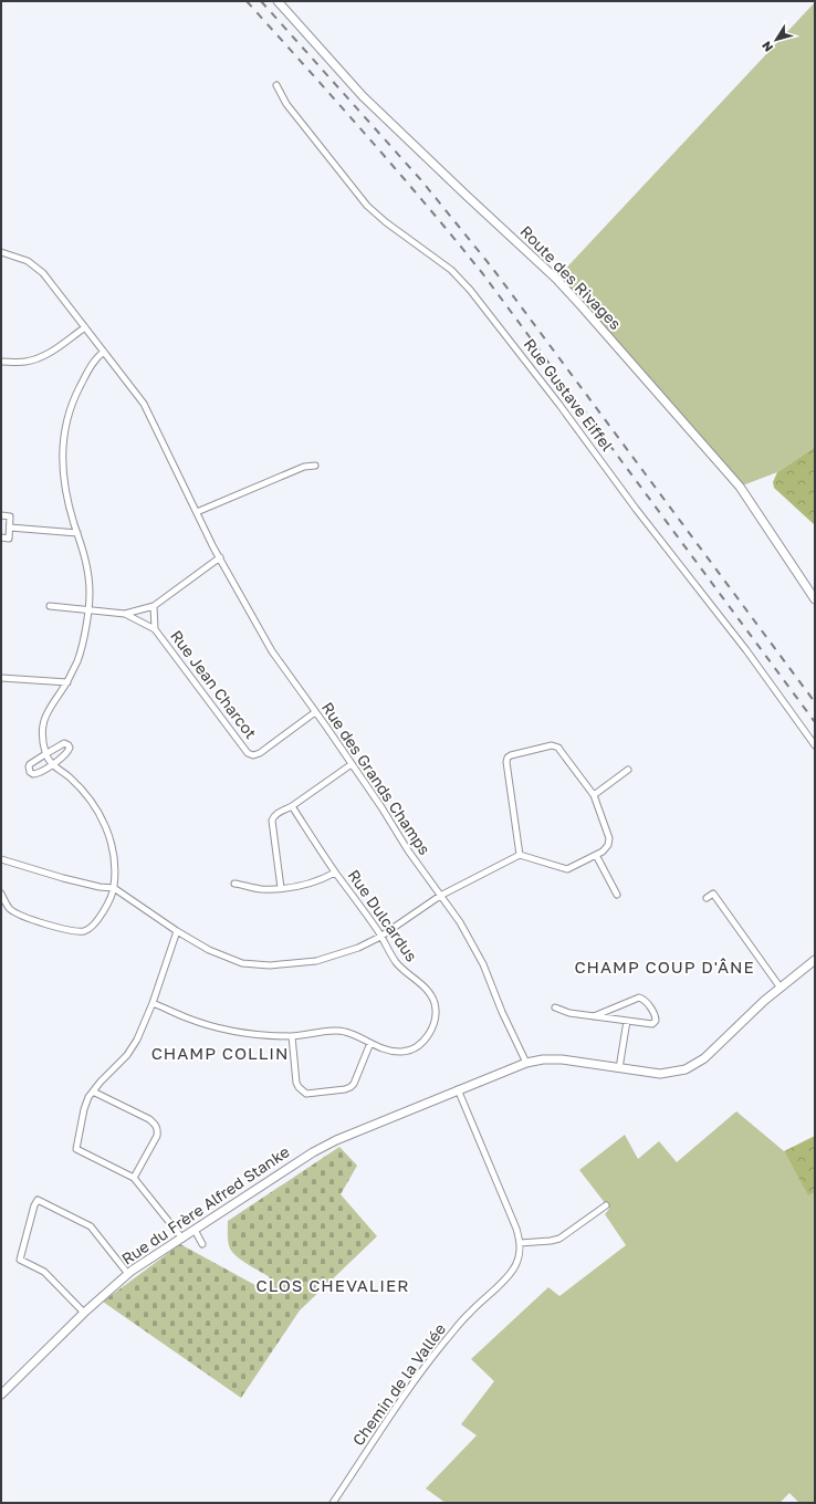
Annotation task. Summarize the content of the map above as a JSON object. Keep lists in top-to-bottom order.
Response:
{
  "streets": {
    "street": [
      "Route des Rivages",
      "Rue Gustave Eiffel",
      "Rue Jean Charcot",
      "Rue des Grands Champs",
      "Rue Dulcardus",
      "Rue du Frère Alfred Stanke",
      "Chemin de la Vallée"
    ]
  },
  "crossings": [
    ["Rue Jean Charcot", "Rue des Grands Champs"],
    ["Rue des Grands Champs", "Rue du Frère Alfred Stanke"],
    ["Rue du Frère Alfred Stanke", "Chemin de la Vallée"]
  ],
  "districts": ["CHAMP COUP D'ÂNE", "CHAMP COLLIN", "CLOS CHEVALIER"],
  "north": "bottom left"
}
